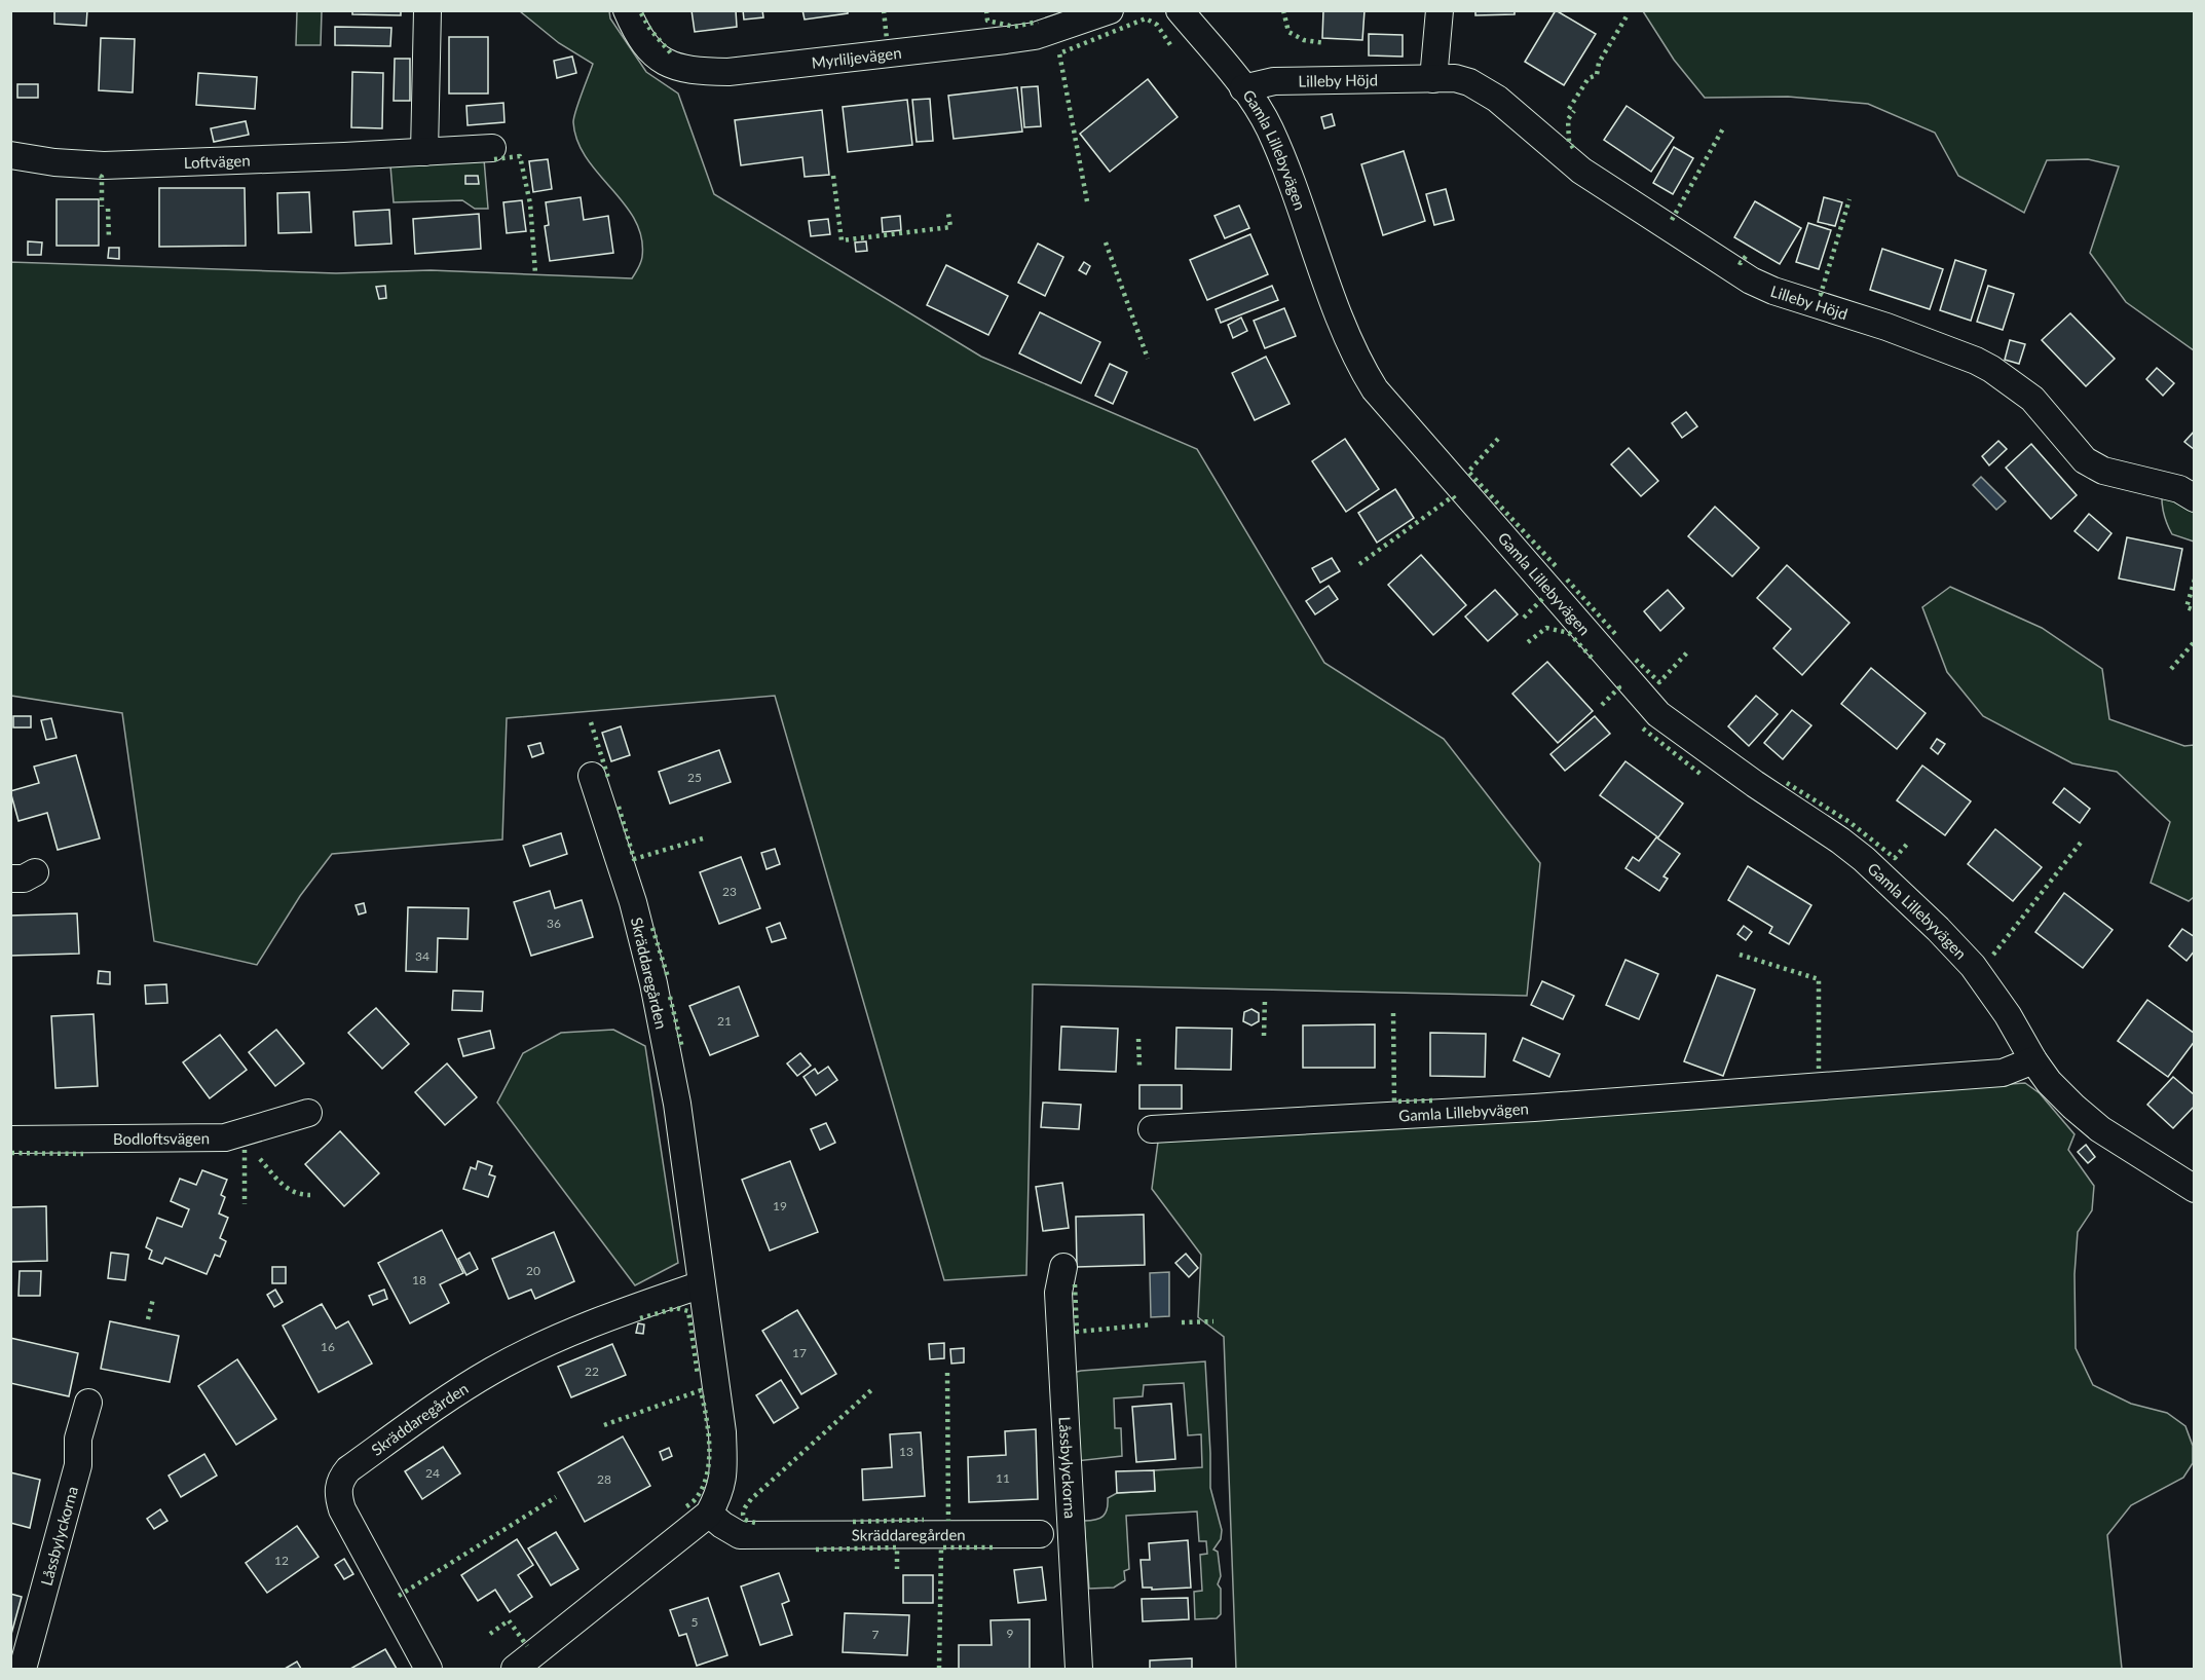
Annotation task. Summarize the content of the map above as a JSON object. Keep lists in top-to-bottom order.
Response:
{
  "streets": {
    "street": [
      "Myrliljevägen",
      "Lilleby Höjd",
      "Gamla Lillebyvägen",
      "Loftvägen",
      "Skräddaregården",
      "Bodloftsvägen",
      "Låssbylyckorna"
    ]
  },
  "crossings": [
    ["Lilleby Höjd", "Gamla Lillebyvägen"]
  ],
  "house_numbers": [
    "25",
    "23",
    "36",
    "34",
    "21",
    "19",
    "20",
    "18",
    "16",
    "17",
    "22",
    "13",
    "24",
    "11",
    "28",
    "12",
    "5",
    "9",
    "7"
  ]
}
